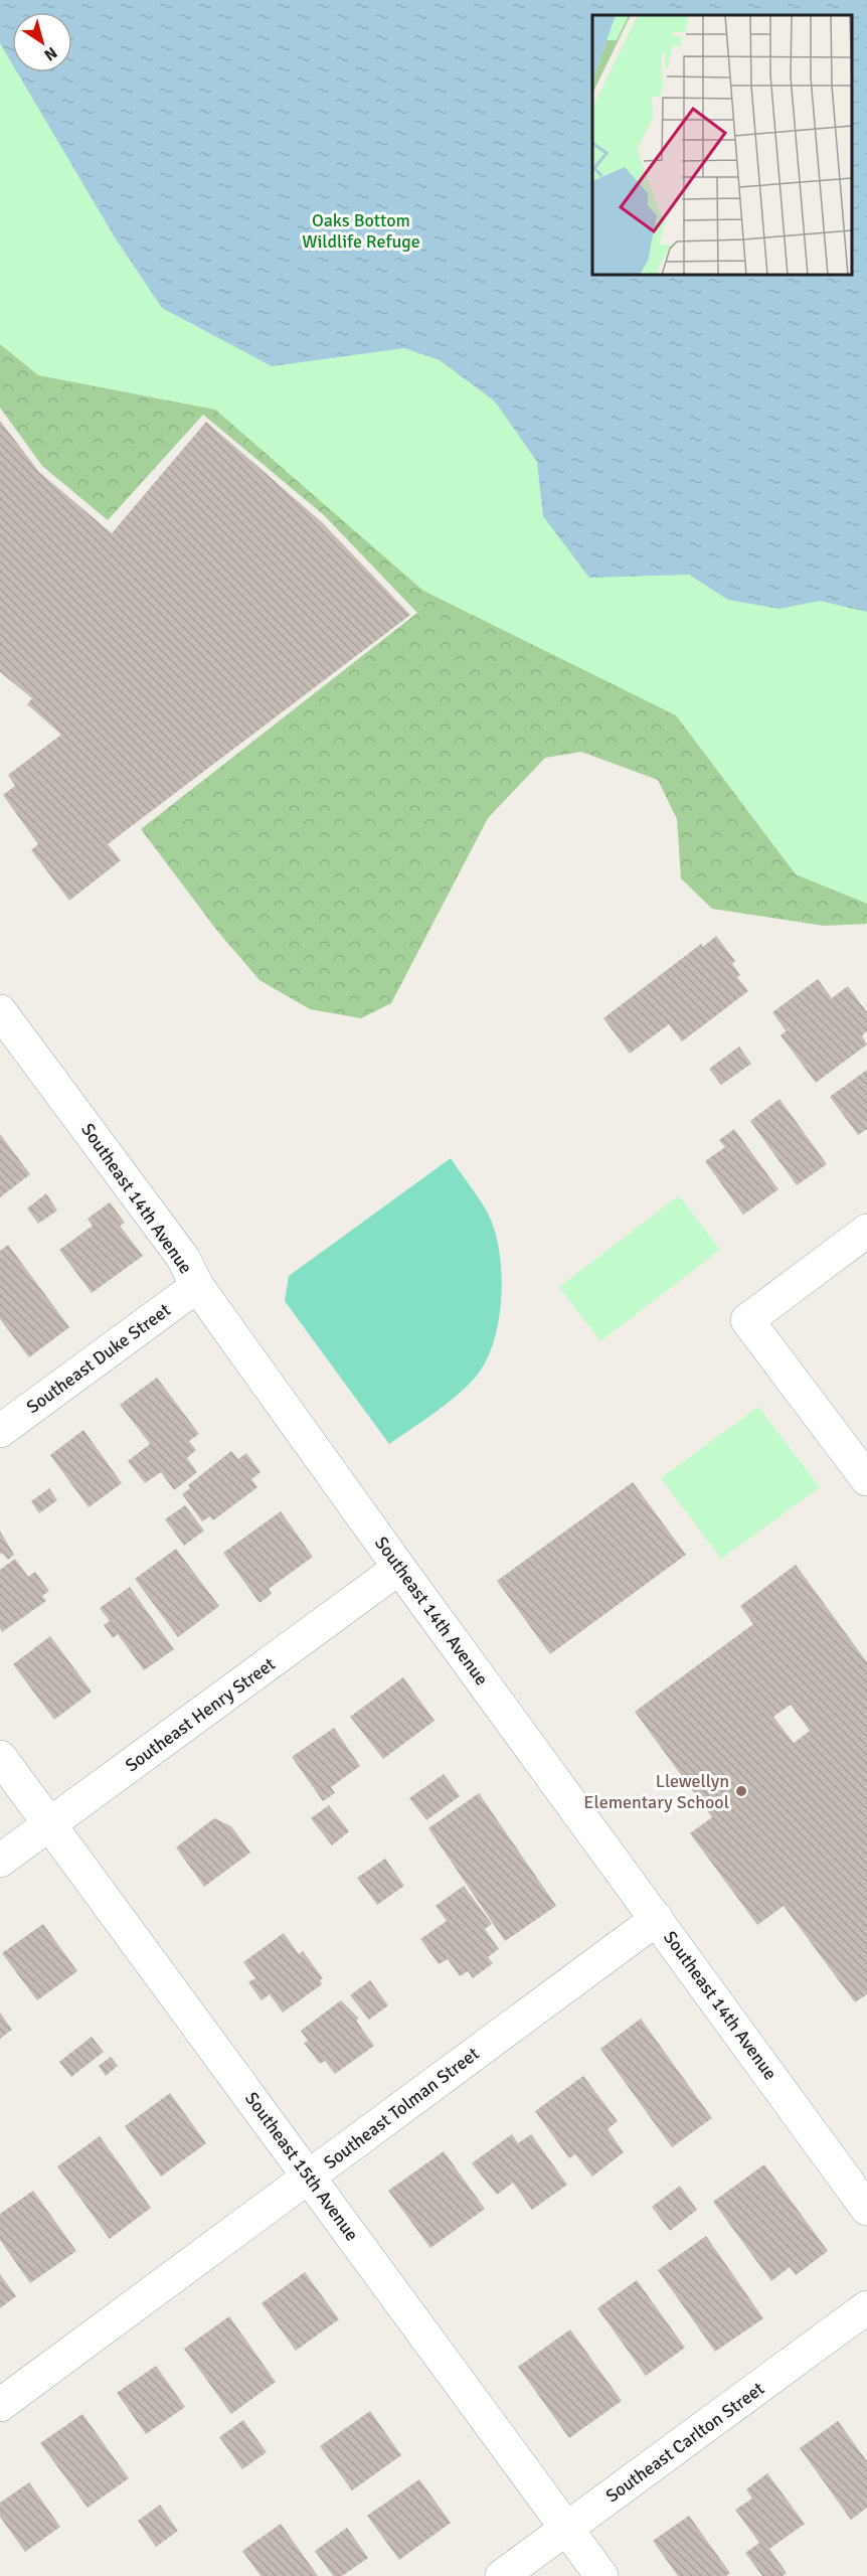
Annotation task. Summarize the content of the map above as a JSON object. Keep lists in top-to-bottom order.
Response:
{
  "streets": {
    "street": [
      "Southeast 14th Avenue",
      "Southeast Duke Street",
      "Southeast Henry Street",
      "Southeast Tolman Street",
      "Southeast 15th Avenue",
      "Southeast Carlton Street"
    ]
  },
  "crossings": [
    ["Southeast 14th Avenue", "Southeast Duke Street"],
    ["Southeast 14th Avenue", "Southeast Henry Street"],
    ["Southeast 14th Avenue", "Southeast Tolman Street"],
    ["Southeast Henry Street", "Southeast 15th Avenue"],
    ["Southeast Tolman Street", "Southeast 15th Avenue"],
    ["Southeast 15th Avenue", "Southeast Carlton Street"]
  ],
  "parks": ["Oaks Bottom Wildlife Refuge"],
  "places": ["Llewellyn Elementary School"],
  "north": "bottom right"
}
